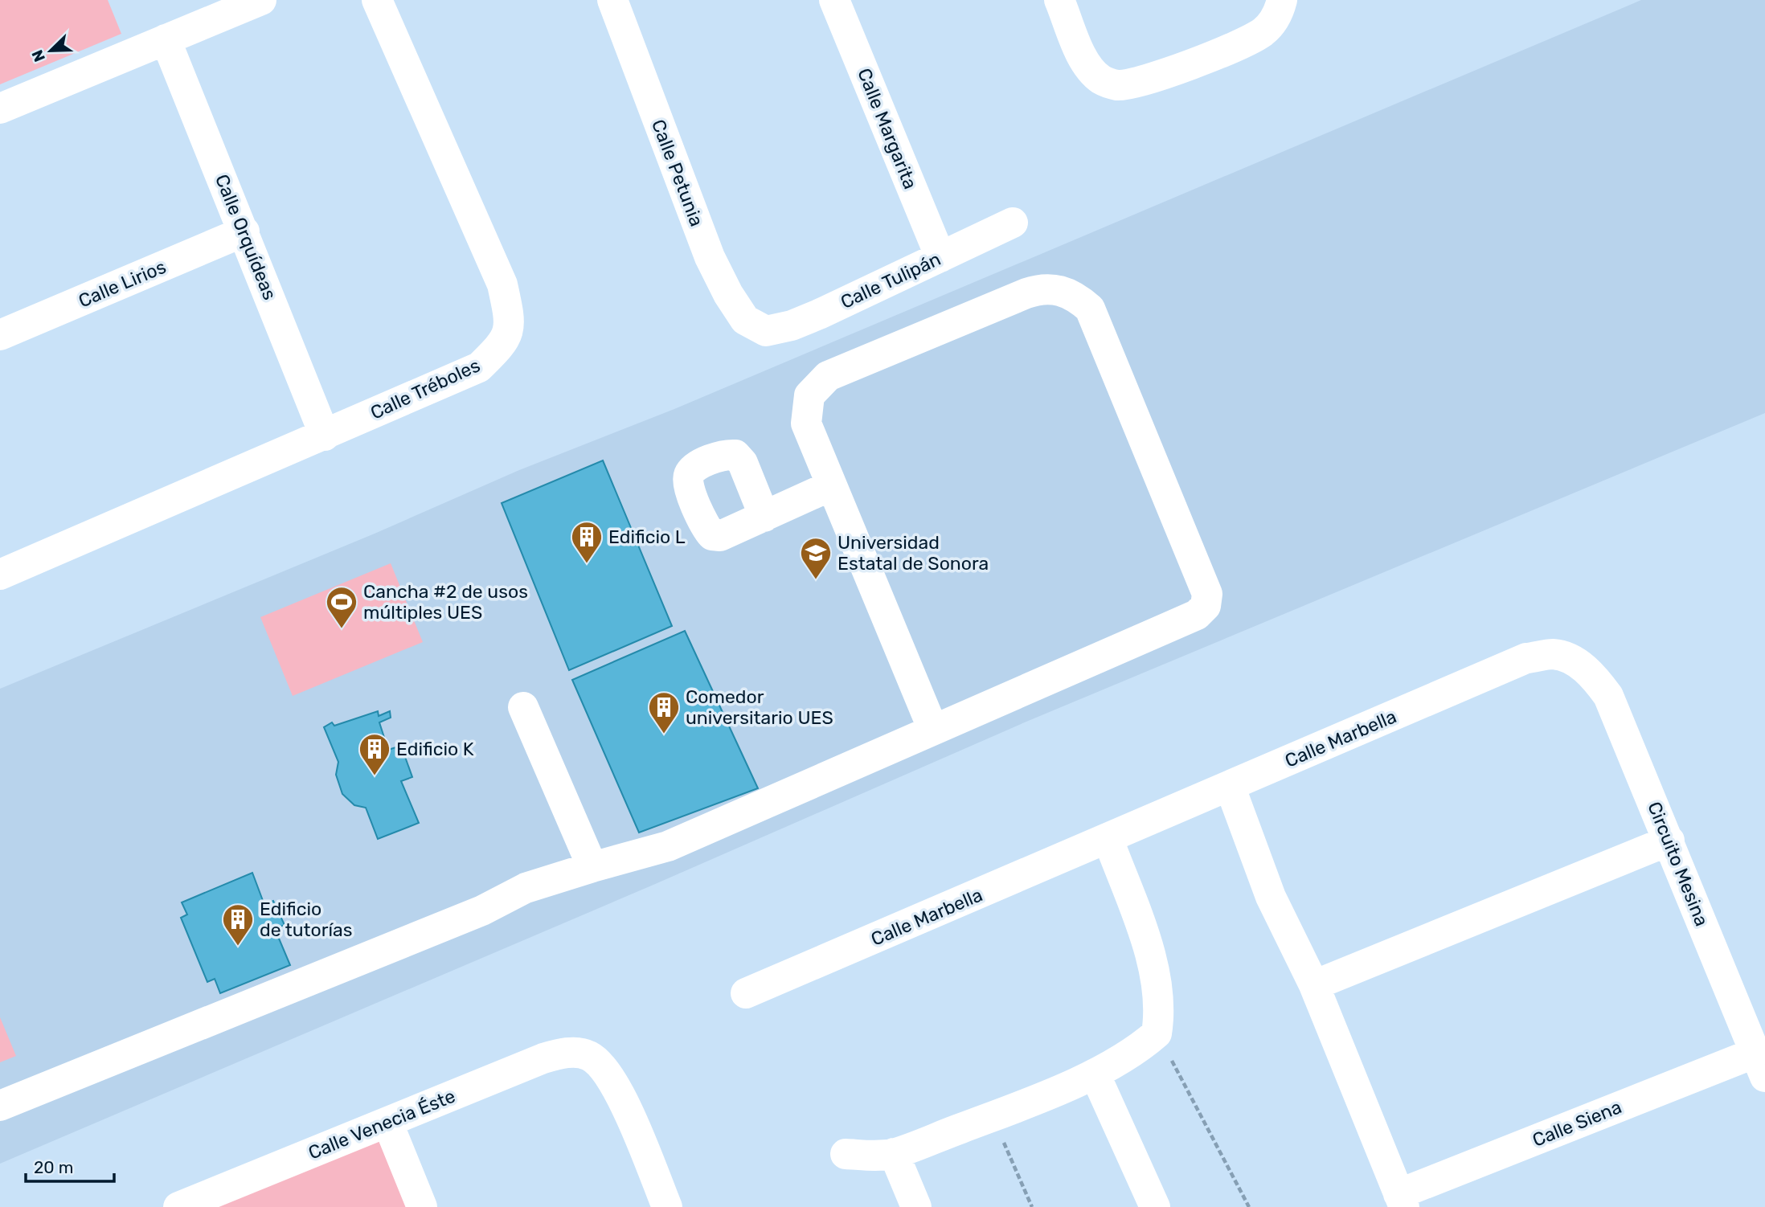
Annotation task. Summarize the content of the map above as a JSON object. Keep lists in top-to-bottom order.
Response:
{
  "streets": {
    "street": [
      "Calle Margarita",
      "Calle Petunia",
      "Calle Orquídeas",
      "Calle Tulipán",
      "Calle Lirios",
      "Calle Tréboles",
      "Calle Marbella",
      "Circuito Mesina",
      "Calle Siena",
      "Calle Venecia Éste"
    ]
  },
  "crossings": [
    ["Calle Margarita", "Calle Tulipán"],
    ["Calle Petunia", "Calle Tulipán"],
    ["Calle Orquídeas", "Calle Lirios"],
    ["Calle Orquídeas", "Calle Tréboles"],
    ["Calle Marbella", "Circuito Mesina"],
    ["Circuito Mesina", "Calle Siena"]
  ],
  "places": {
    "building": [
      "Edificio L",
      "Comedor universitario UES",
      "Edificio K",
      "Edificio de tutorías"
    ],
    "school or university": ["Universidad Estatal de Sonora"],
    "sports": ["Cancha #2 de usos múltiples UES"]
  },
  "scale_bar": "20 m",
  "north": "bottom left"
}
